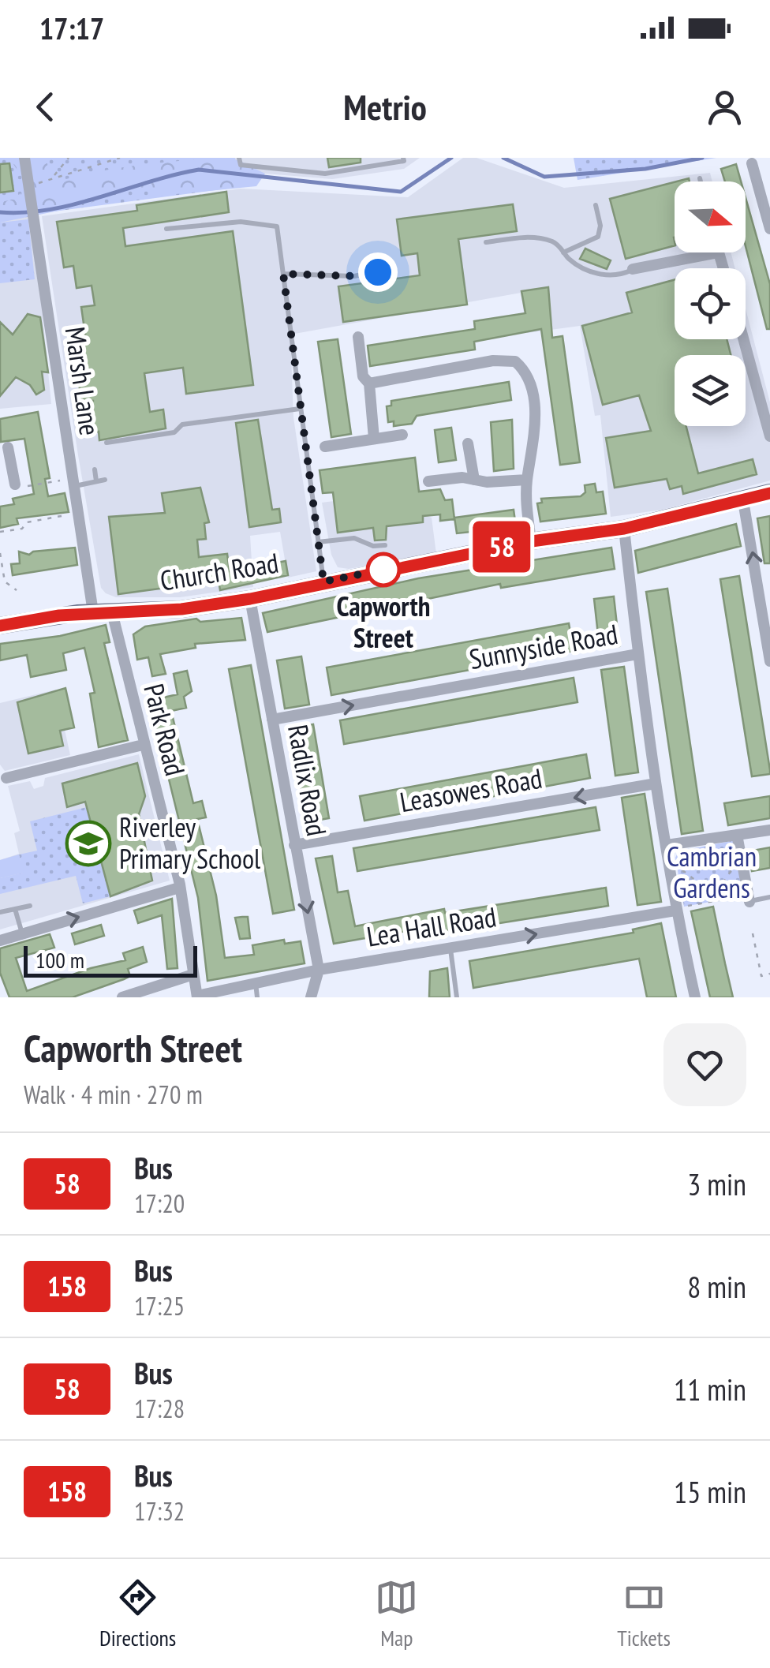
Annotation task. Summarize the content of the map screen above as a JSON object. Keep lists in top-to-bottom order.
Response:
{
  "streets": {
    "main road": ["Church Road"],
    "street": [
      "Marsh Lane",
      "Sunnyside Road",
      "Park Road",
      "Radlix Road",
      "Leasowes Road",
      "Lea Hall Road"
    ]
  },
  "crossings": [
    ["Marsh Lane", "Church Road"],
    ["Marsh Lane", "Park Road"],
    ["Church Road", "Park Road"],
    ["Church Road", "Radlix Road"],
    ["Sunnyside Road", "Radlix Road"],
    ["Park Road", "Lea Hall Road"],
    ["Radlix Road", "Leasowes Road"],
    ["Radlix Road", "Lea Hall Road"]
  ],
  "one_way": ["Sunnyside Road", "Leasowes Road", "Lea Hall Road"],
  "parks": ["Cambrian Gardens"],
  "places": {
    "other": ["Capworth Street"],
    "school or university": ["Riverley Primary School"]
  },
  "lines": ["bus line 58"],
  "scale_bar": "100 m",
  "north": "right",
  "page": {
    "status": "17:17",
    "header": "Metrio",
    "on_map": "58",
    "scale": "100 m",
    "heading": ["Capworth Street", "Walk · 4 min · 270 m"],
    "list": [
      {
        "mark": "58",
        "name": "Bus",
        "note": "17:20",
        "value": "3 min"
      },
      {
        "mark": "158",
        "name": "Bus",
        "note": "17:25",
        "value": "8 min"
      },
      {
        "mark": "58",
        "name": "Bus",
        "note": "17:28",
        "value": "11 min"
      },
      {
        "mark": "158",
        "name": "Bus",
        "note": "17:32",
        "value": "15 min"
      }
    ],
    "tabs": ["Directions", "Map", "Tickets"]
  }
}
